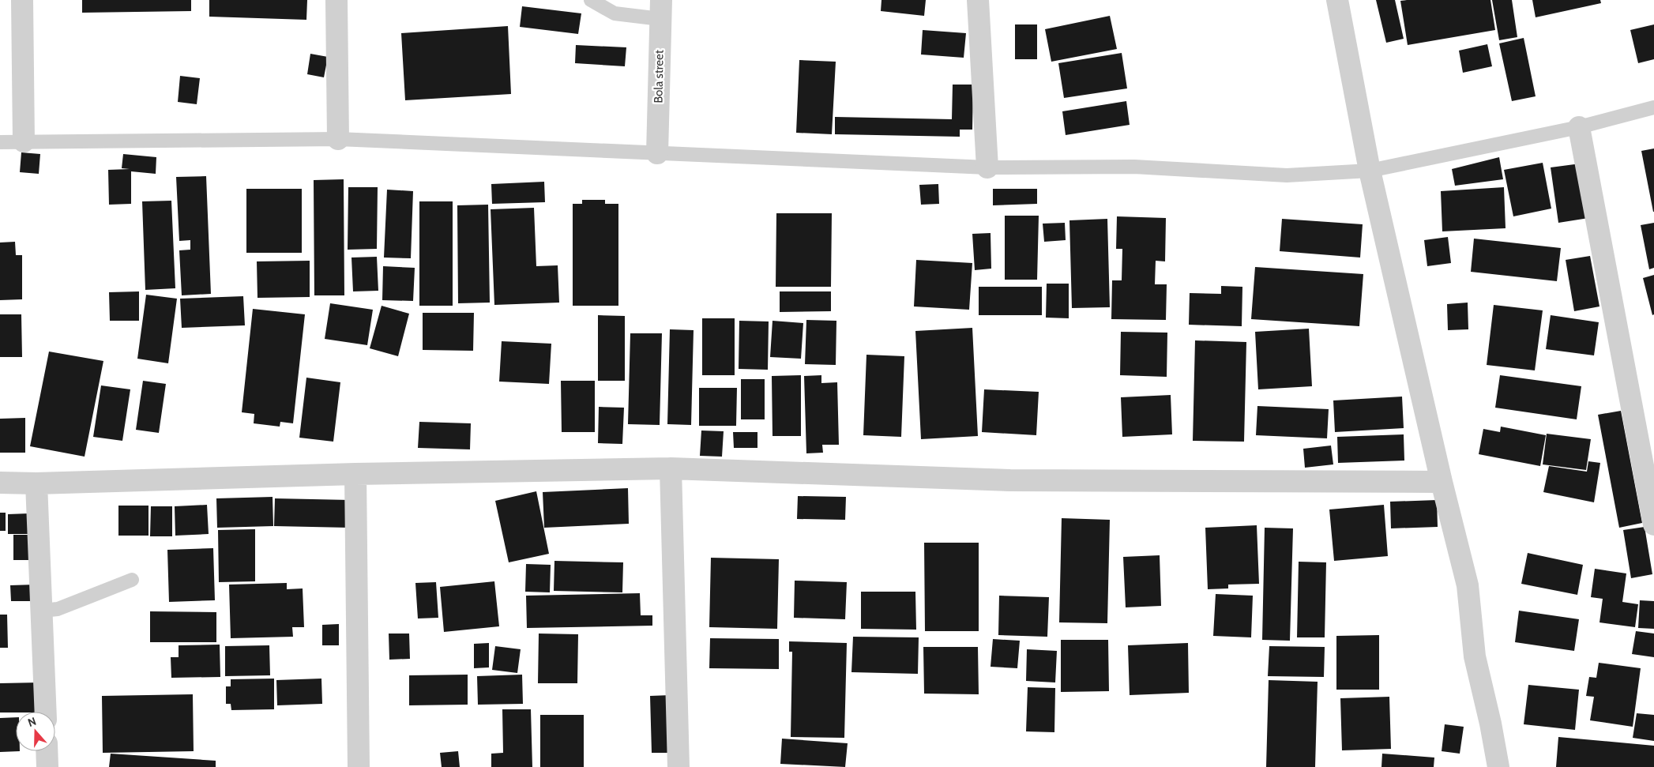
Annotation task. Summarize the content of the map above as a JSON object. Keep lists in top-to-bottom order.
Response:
{
  "streets": {
    "street": ["Bola street"]
  },
  "north": "top"
}
